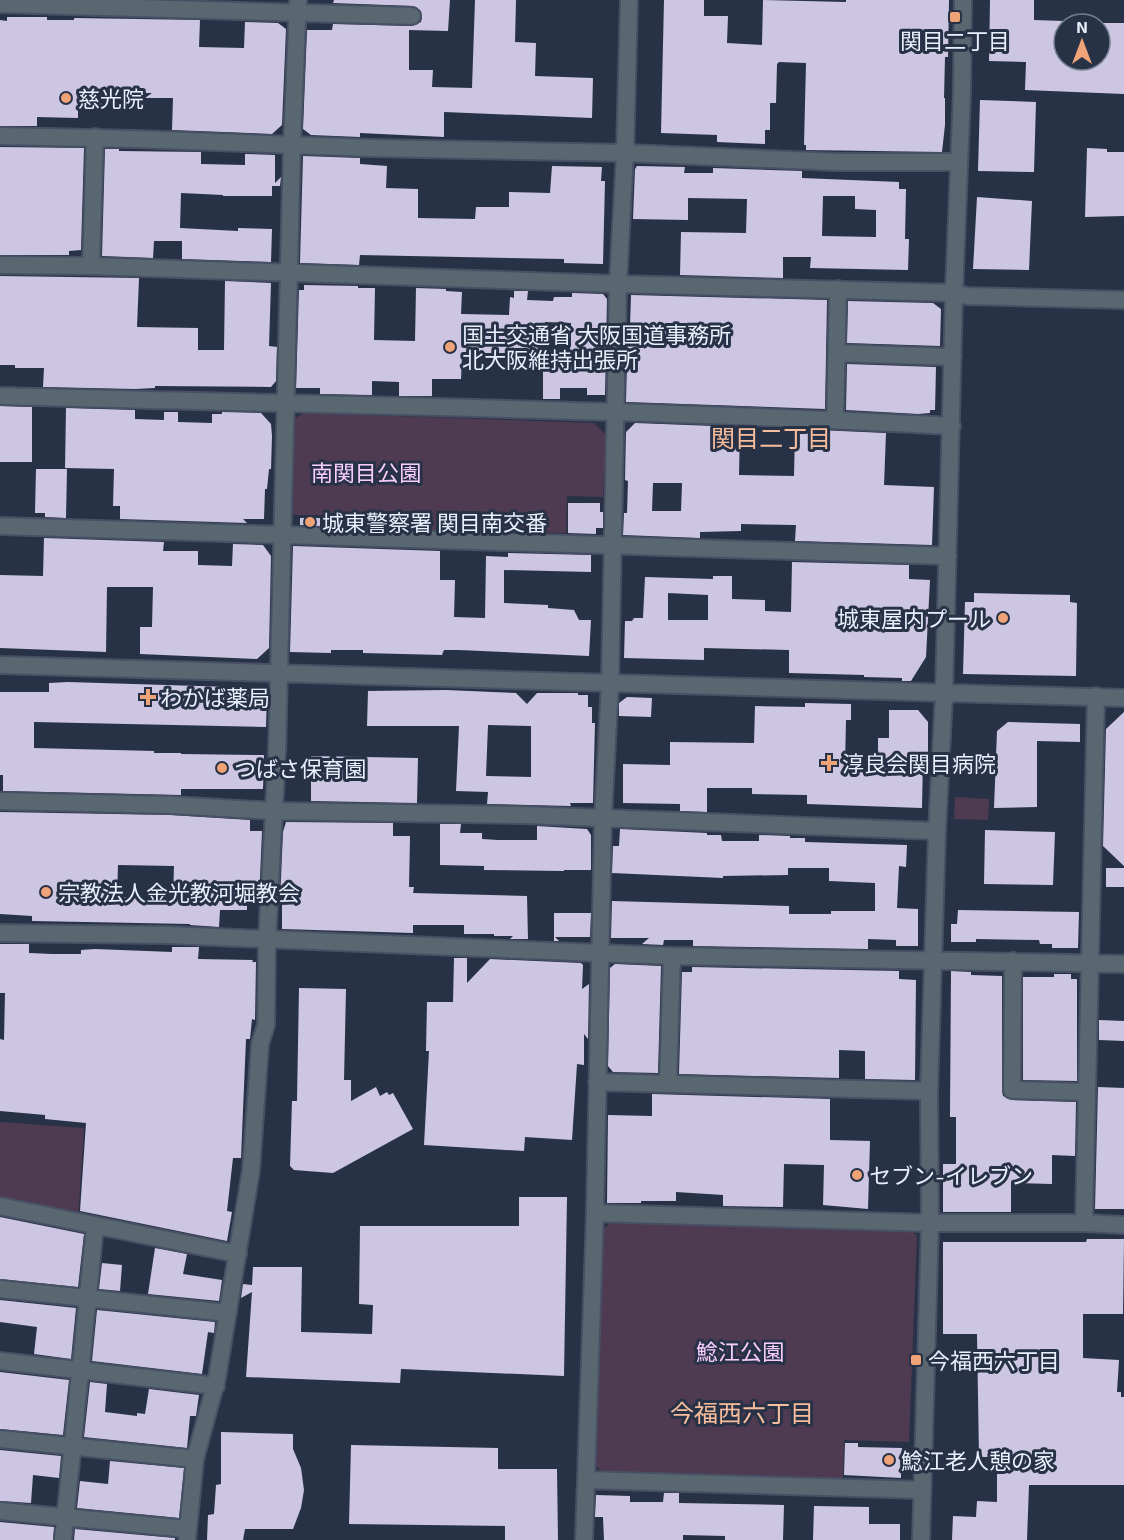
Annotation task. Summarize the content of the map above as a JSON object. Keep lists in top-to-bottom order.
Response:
{
  "districts": ["関目二丁目", "今福西六丁目"],
  "parks": ["南関目公園", "鯰江公園"],
  "places": {
    "transit": ["関目二丁目", "今福西六丁目"],
    "other": [
      "慈光院",
      "国土交通省 大阪国道事務所 北大阪維持出張所",
      "城東警察署 関目南交番",
      "城東屋内プール",
      "つばさ保育園",
      "宗教法人金光教河堀教会",
      "セブン-イレブン",
      "鯰江老人憩の家"
    ],
    "health": ["わかば薬局", "淳良会関目病院"]
  },
  "north": "top"
}
